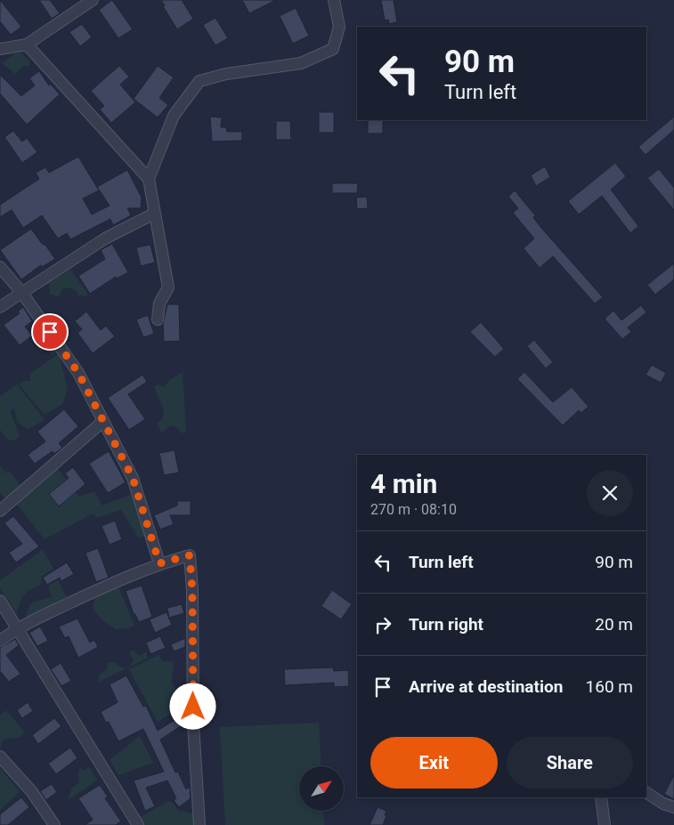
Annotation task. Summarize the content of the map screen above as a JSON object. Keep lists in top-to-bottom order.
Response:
{
  "north": "top right",
  "page": {
    "turn": ["90 m", "Turn left"],
    "heading": ["4 min", "270 m · 08:10"],
    "list": [
      {
        "name": "Turn left",
        "value": "90 m"
      },
      {
        "name": "Turn right",
        "value": "20 m"
      },
      {
        "name": "Arrive at destination",
        "value": "160 m"
      }
    ],
    "buttons": ["Exit", "Share"]
  }
}
